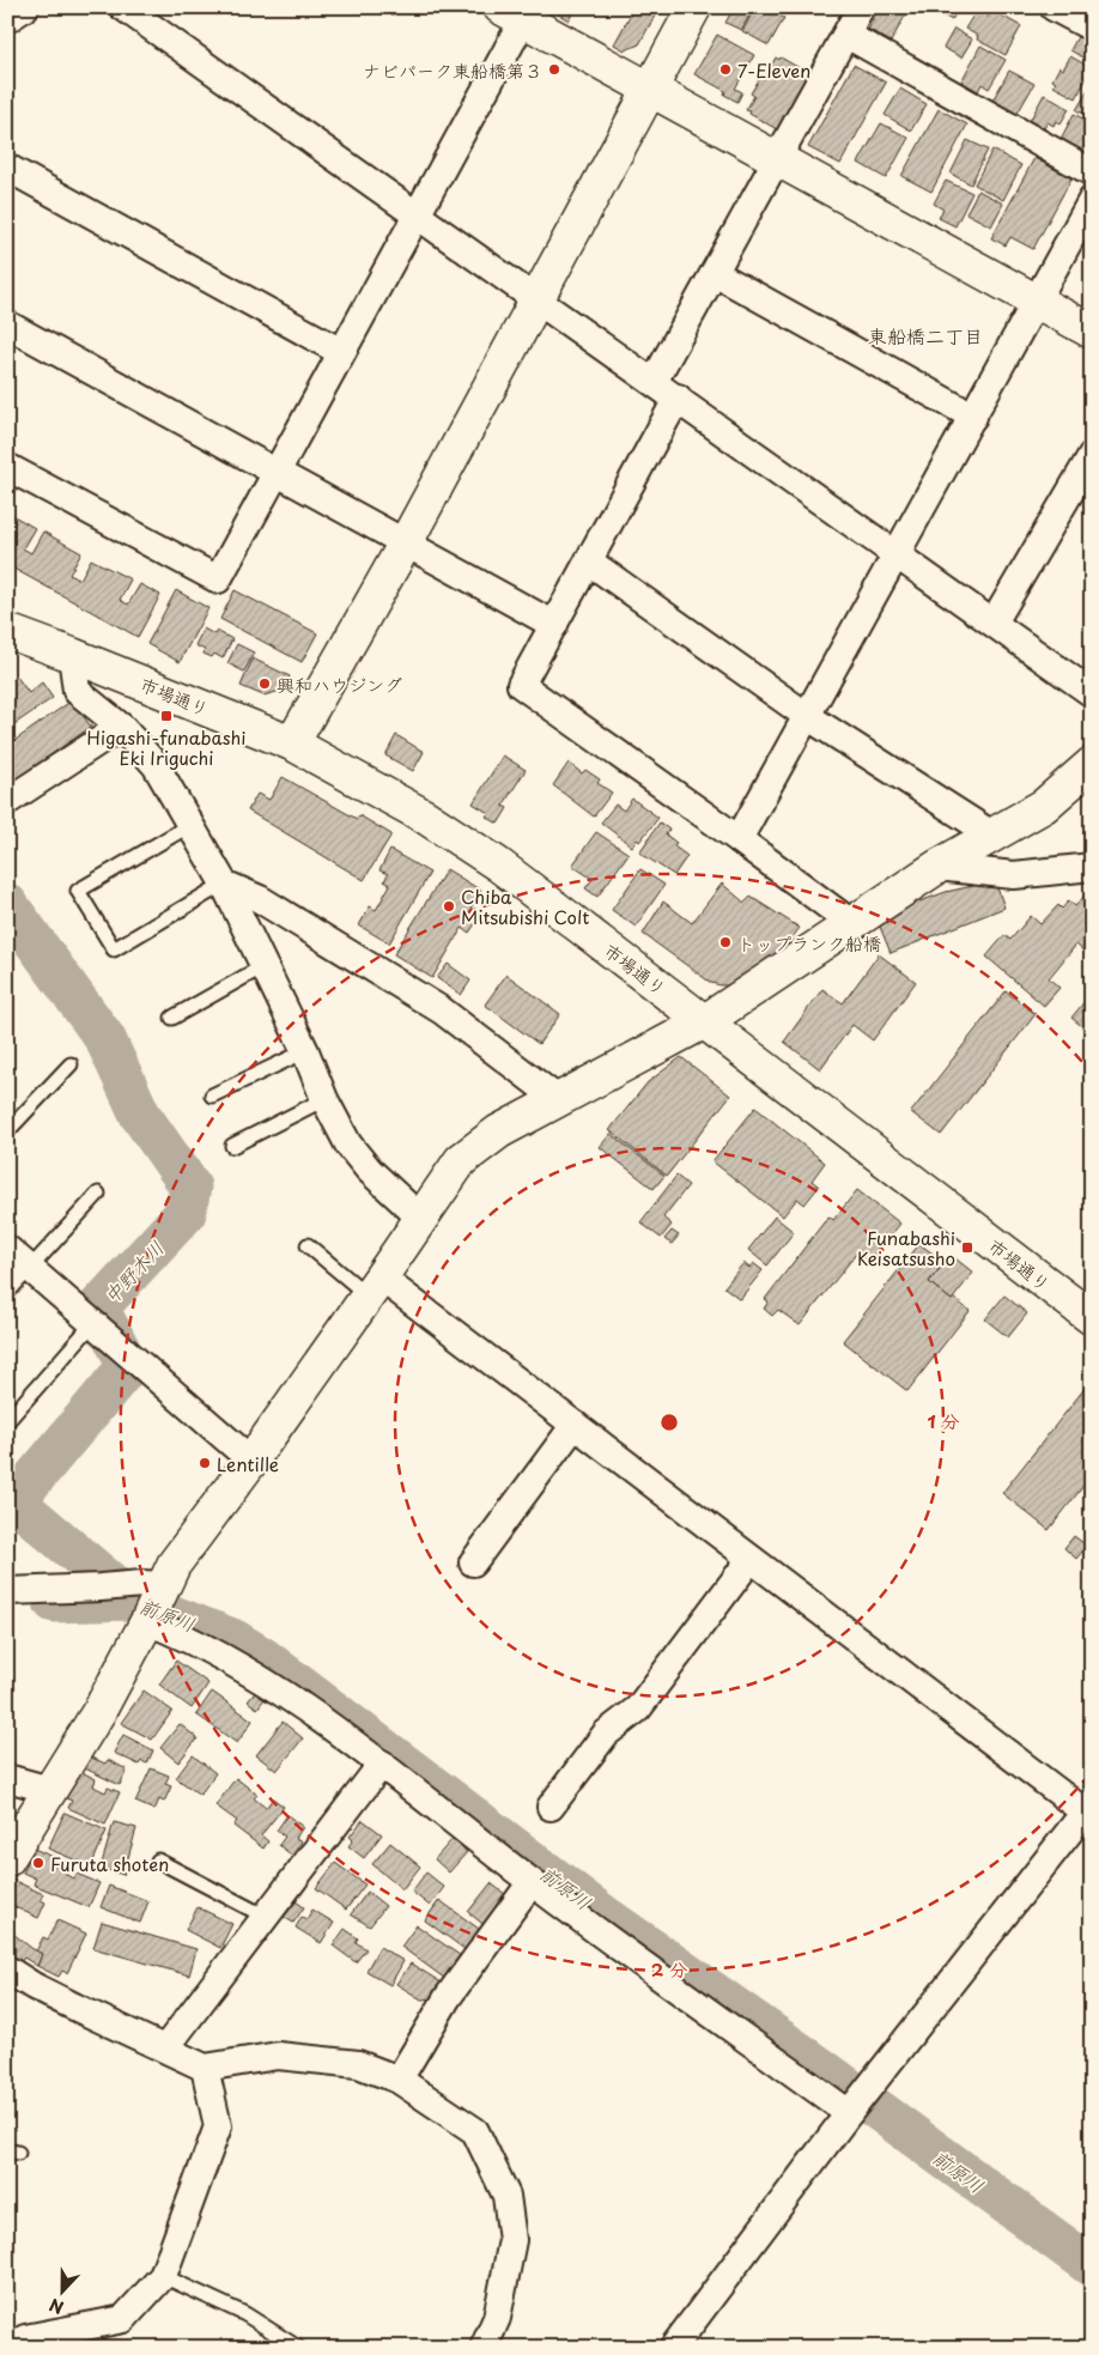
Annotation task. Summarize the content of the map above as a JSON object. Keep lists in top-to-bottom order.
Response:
{
  "streets": {
    "street": ["市場通り"]
  },
  "districts": ["東船橋二丁目"],
  "water": ["中野木川", "前原川"],
  "places": {
    "other": [
      "ナビパーク東船橋第３",
      "7-Eleven",
      "興和ハウジング",
      "Chiba Mitsubishi Colt",
      "トップランク船橋",
      "Lentille",
      "Furuta shoten"
    ],
    "transit": ["Higashi-funabashi Eki Iriguchi", "Funabashi Keisatsusho"]
  },
  "north": "bottom",
  "rings": ["1 分", "2 分"]
}
